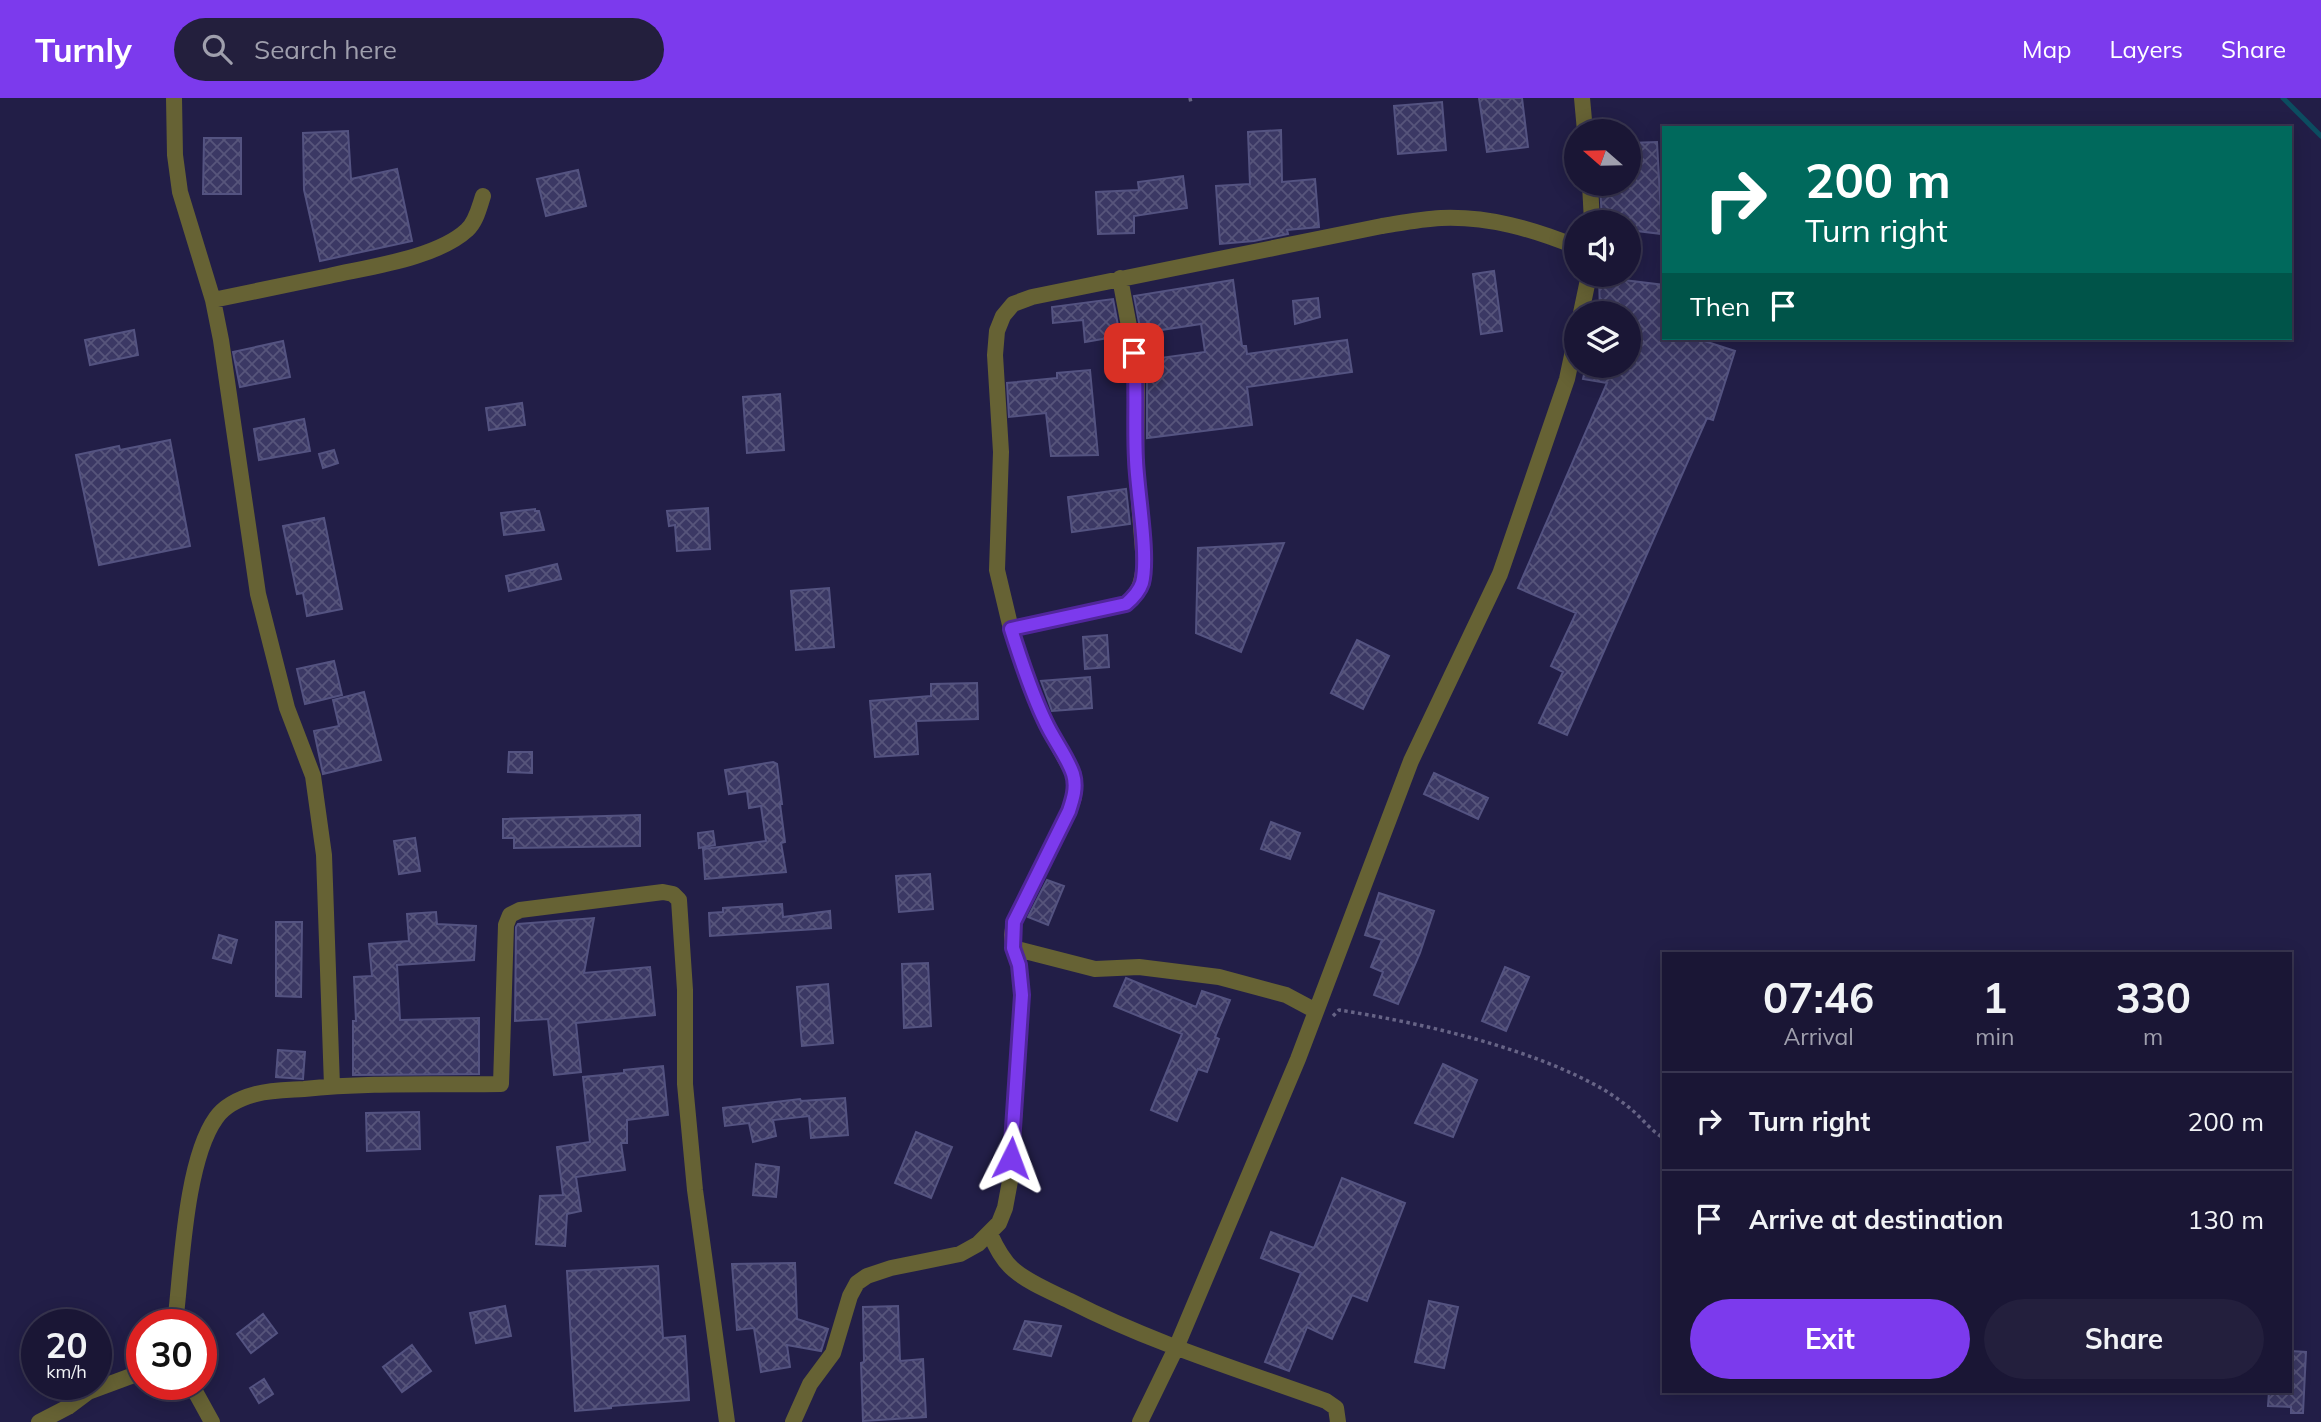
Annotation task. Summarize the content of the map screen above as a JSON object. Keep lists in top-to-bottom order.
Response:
{
  "north": "left",
  "page": {
    "header": "Turnly",
    "search": "Search here",
    "nav": ["Map", "Layers", "Share"],
    "turn": ["200 m", "Turn right"],
    "then": "Then",
    "eta": [
      "07:46",
      "Arrival",
      "1",
      "min",
      "330",
      "m"
    ],
    "list": [
      {
        "name": "Turn right",
        "value": "200 m"
      },
      {
        "name": "Arrive at destination",
        "value": "130 m"
      }
    ],
    "buttons": ["Exit", "Share"],
    "speed": "20 km/h",
    "limit": "30"
  }
}
